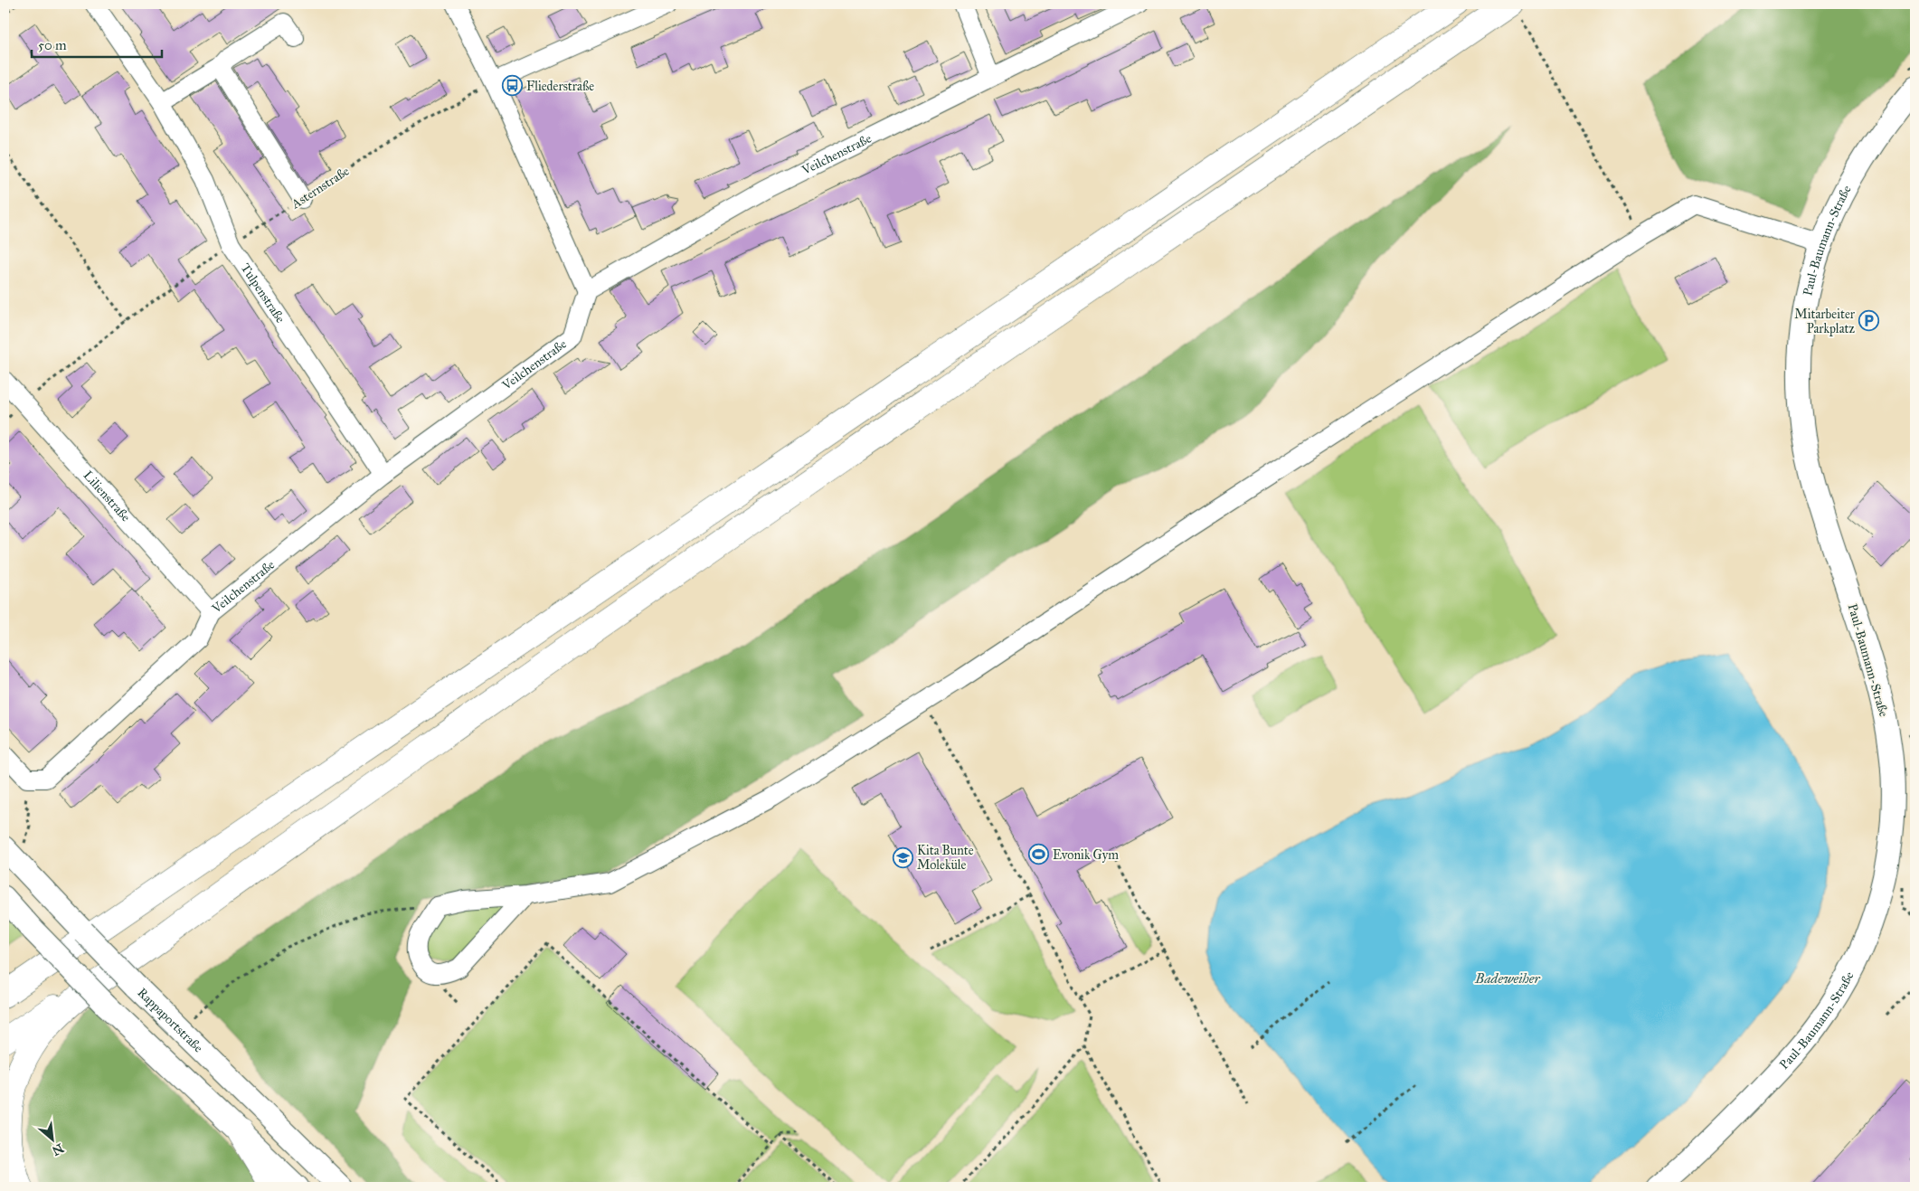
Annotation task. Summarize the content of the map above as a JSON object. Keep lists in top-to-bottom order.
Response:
{
  "streets": {
    "main road": ["Paul-Baumann-Straße", "Rappaportstraße"],
    "street": ["Veilchenstraße", "Tulpenstraße", "Lilienstraße"],
    "path": ["Asternstraße"]
  },
  "crossings": [
    ["Veilchenstraße", "Tulpenstraße"],
    ["Veilchenstraße", "Lilienstraße"],
    ["Asternstraße", "Tulpenstraße"],
    ["Asternstraße", "Lilienstraße"]
  ],
  "water": ["Badeweiher"],
  "places": {
    "bus stop": ["Fliederstraße"],
    "parking": ["Mitarbeiter Parkplatz"],
    "sports": ["Evonik Gym"],
    "school or university": ["Kita Bunte Moleküle"]
  },
  "scale_bar": "50 m",
  "north": "bottom right"
}
